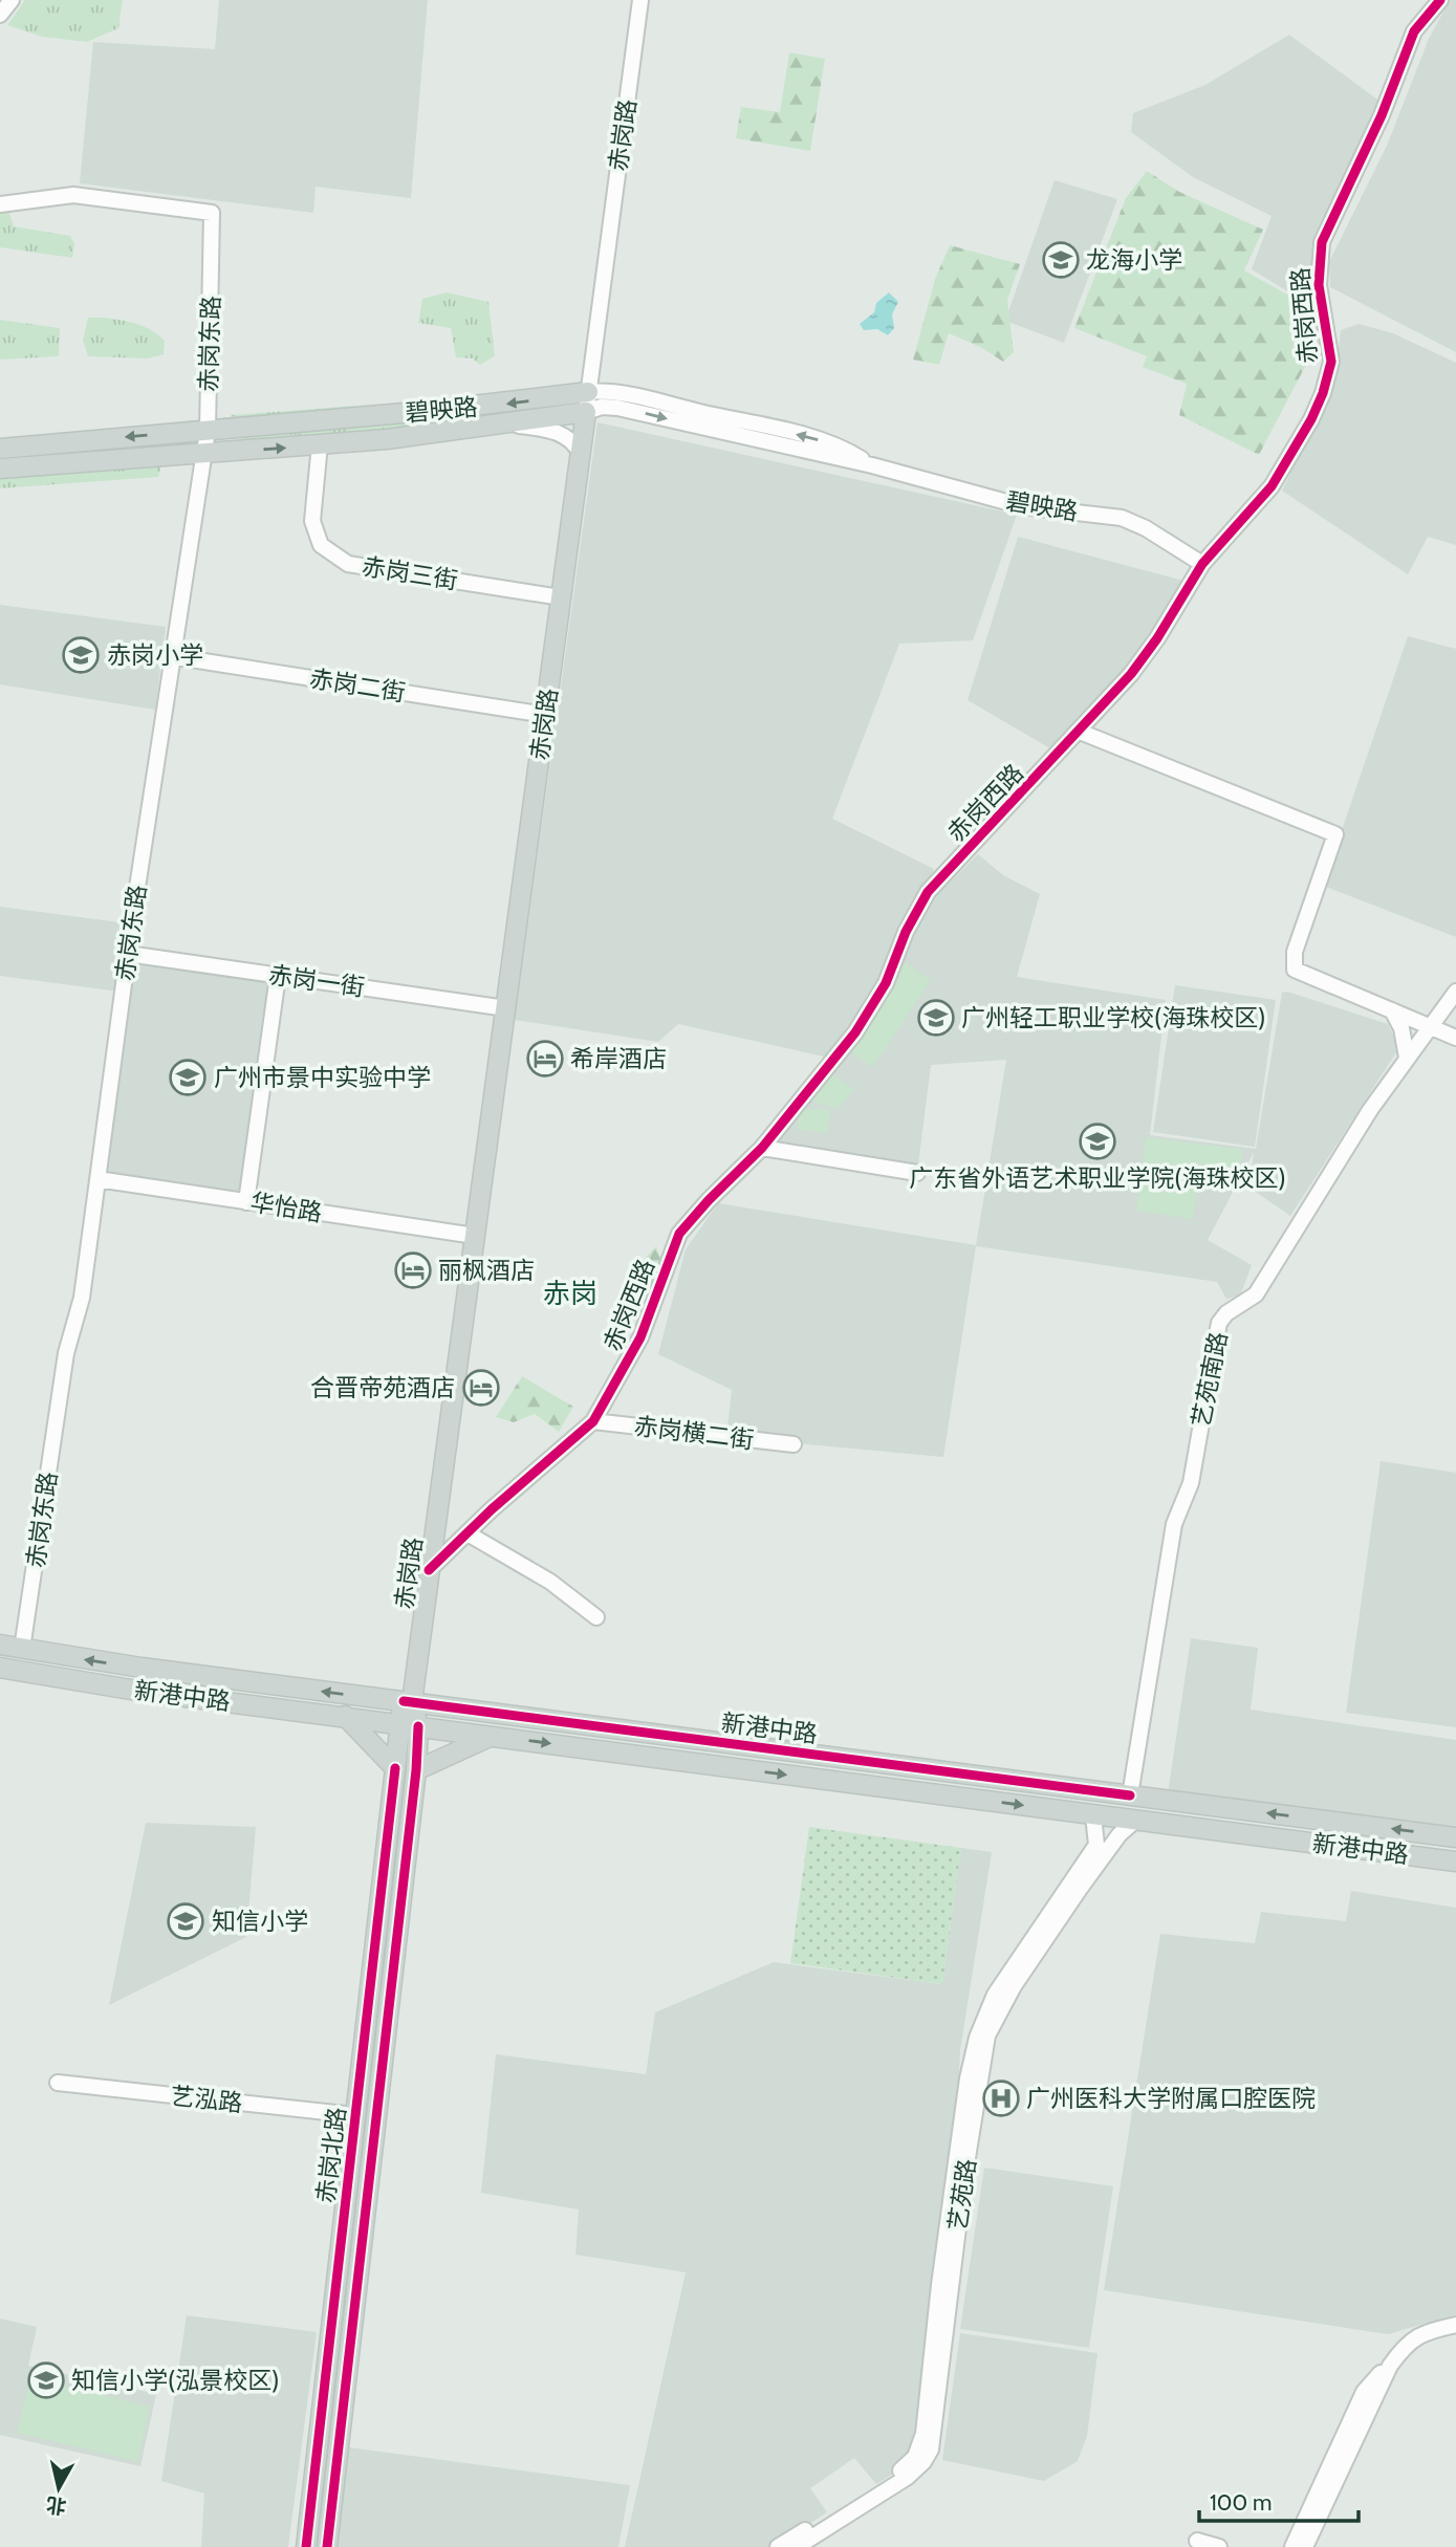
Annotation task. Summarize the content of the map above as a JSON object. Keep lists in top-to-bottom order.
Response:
{
  "streets": {
    "main road": [
      "赤岗路",
      "碧映路",
      "新港中路",
      "赤岗北路"
    ],
    "street": [
      "赤岗西路",
      "赤岗东路",
      "赤岗三街",
      "赤岗二街",
      "赤岗一街",
      "华怡路",
      "艺苑南路",
      "赤岗横二街",
      "艺泓路",
      "艺苑路"
    ]
  },
  "crossings": [
    ["赤岗路", "赤岗西路"],
    ["赤岗路", "碧映路"],
    ["赤岗路", "赤岗三街"],
    ["赤岗路", "赤岗二街"],
    ["赤岗路", "赤岗一街"],
    ["赤岗路", "华怡路"],
    ["赤岗路", "新港中路"],
    ["赤岗路", "赤岗北路"],
    ["赤岗西路", "碧映路"],
    ["赤岗西路", "赤岗横二街"],
    ["赤岗东路", "碧映路"],
    ["赤岗东路", "赤岗二街"],
    ["赤岗东路", "赤岗一街"],
    ["赤岗东路", "华怡路"],
    ["赤岗东路", "新港中路"],
    ["碧映路", "赤岗三街"],
    ["艺苑南路", "新港中路"],
    ["新港中路", "赤岗北路"],
    ["新港中路", "艺苑路"],
    ["艺泓路", "赤岗北路"]
  ],
  "districts": ["赤岗"],
  "places": {
    "school or university": [
      "龙海小学",
      "赤岗小学",
      "广州轻工职业学校(海珠校区)",
      "广州市景中实验中学",
      "广东省外语艺术职业学院(海珠校区)",
      "知信小学",
      "知信小学(泓景校区)"
    ],
    "hotel": ["希岸酒店", "丽枫酒店", "合晋帝苑酒店"],
    "hospital": ["广州医科大学附属口腔医院"]
  },
  "scale_bar": "100 m",
  "north": "bottom"
}
